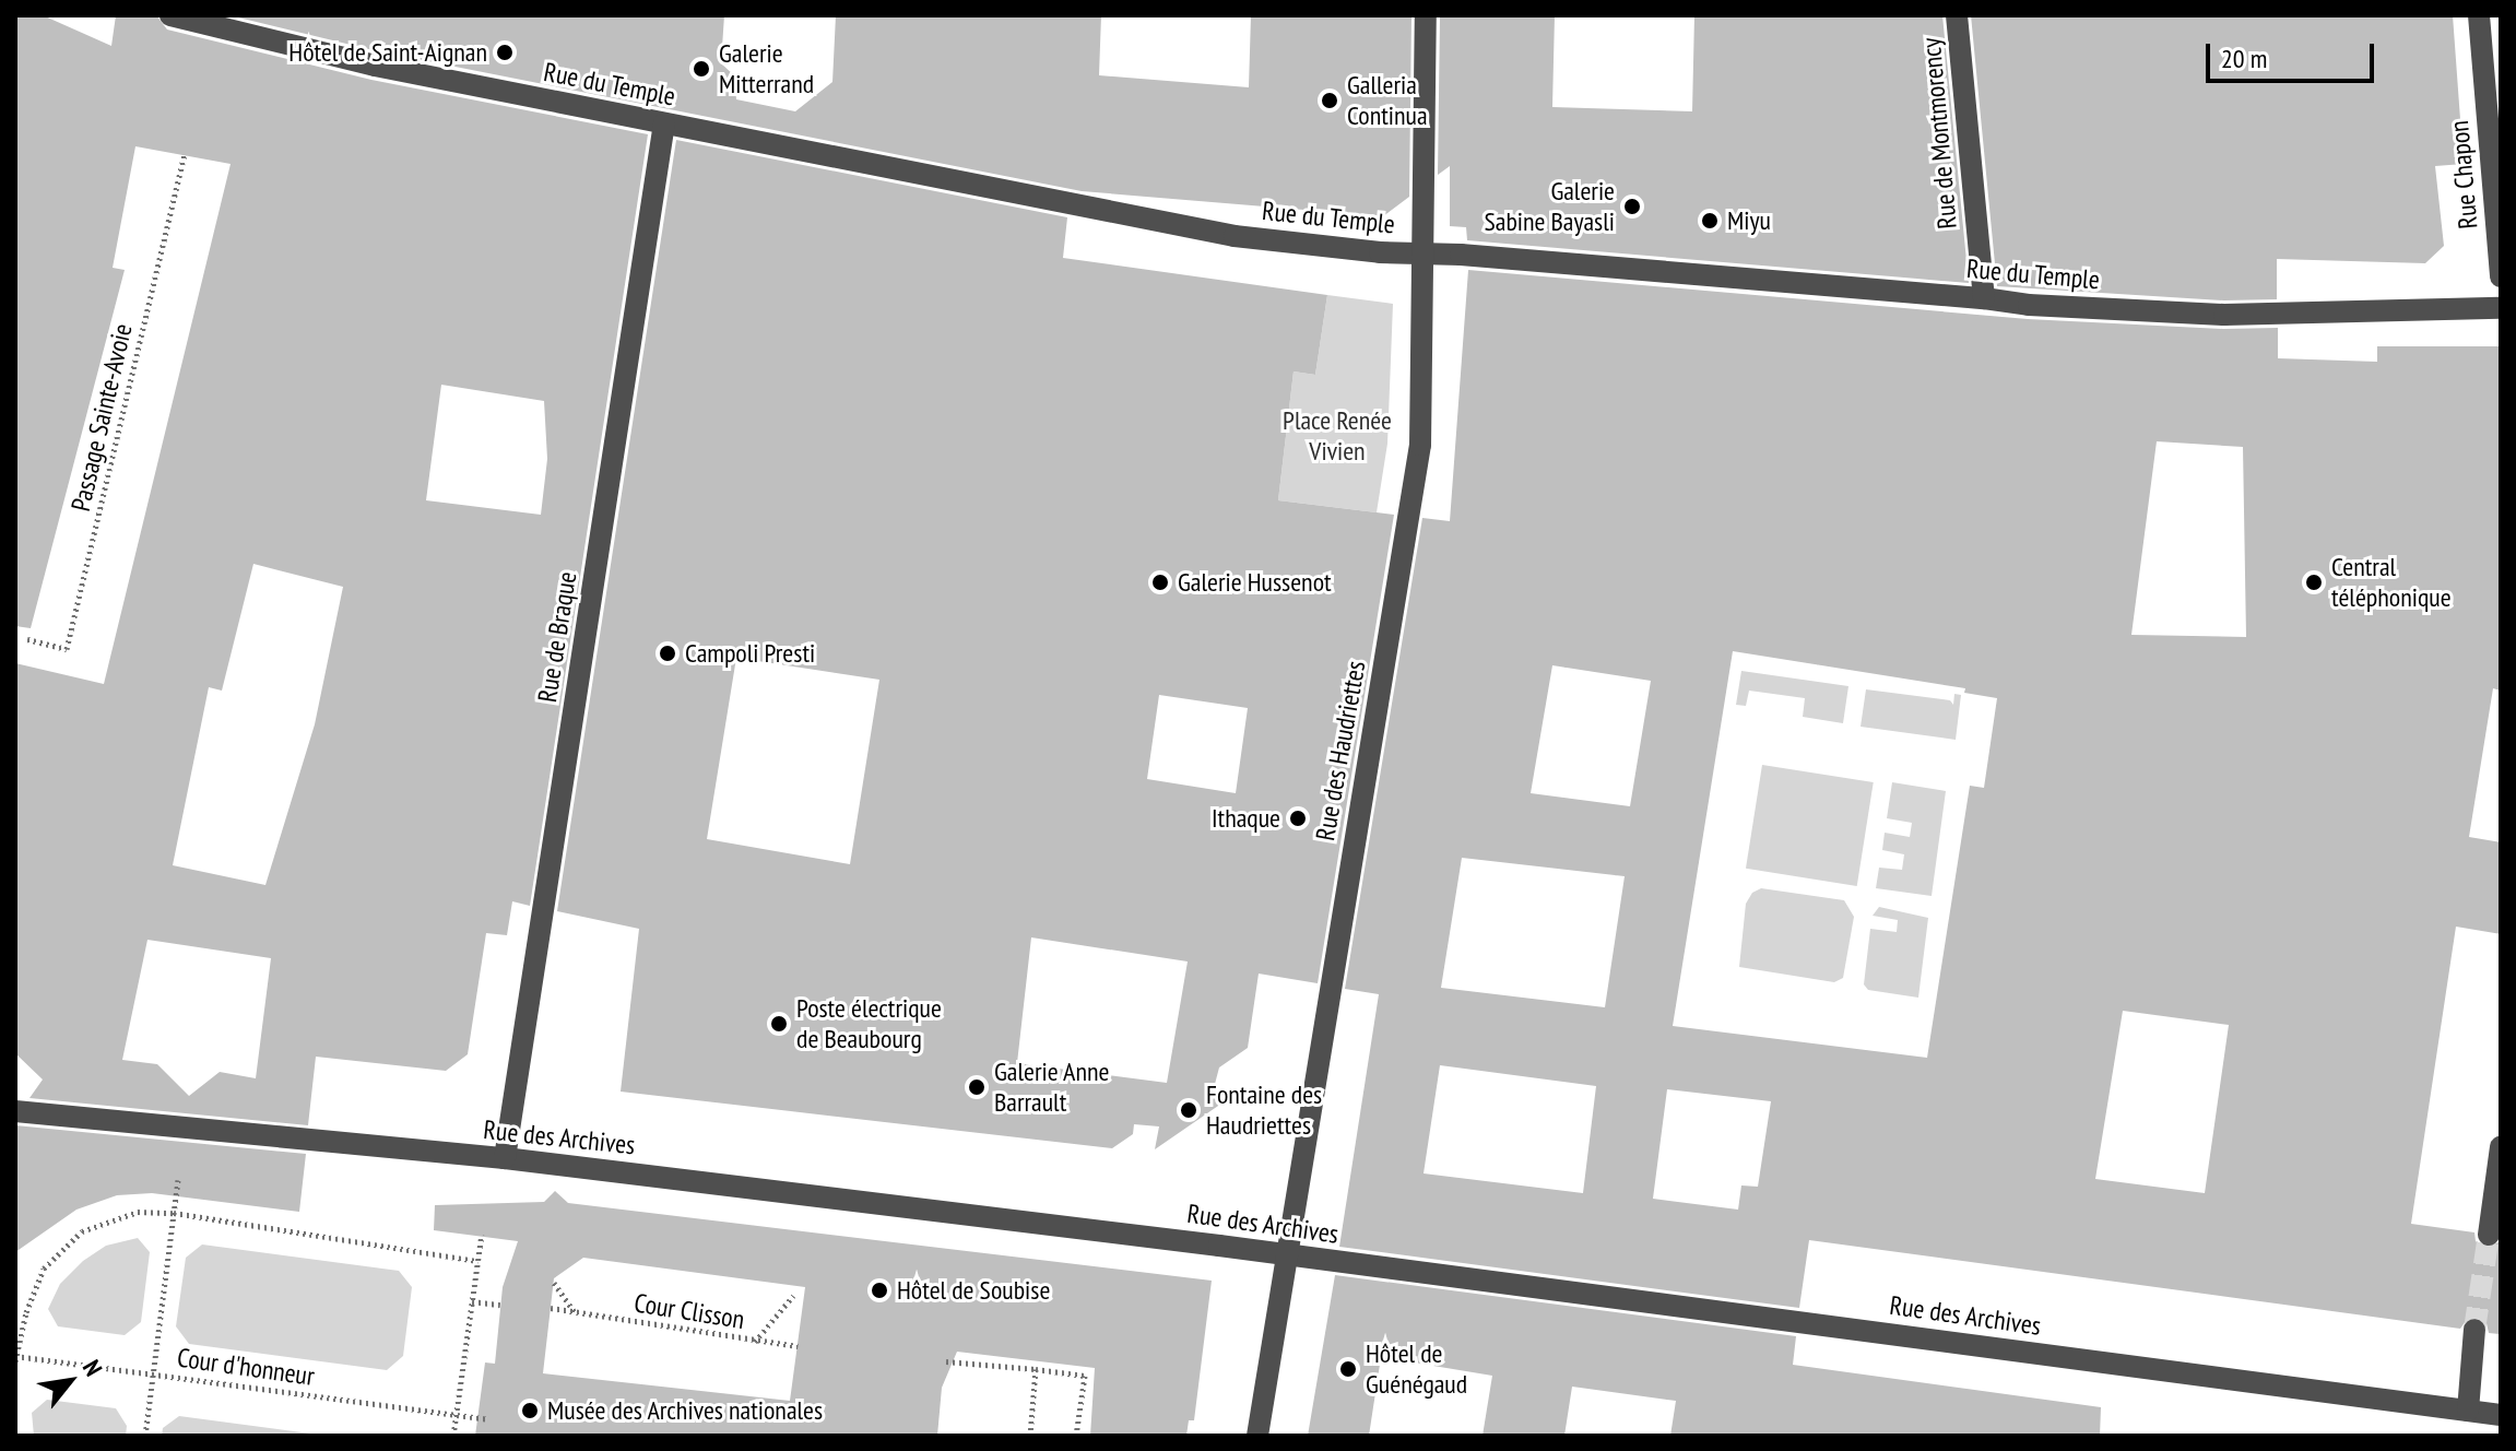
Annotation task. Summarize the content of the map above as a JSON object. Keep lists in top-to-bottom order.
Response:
{
  "streets": {
    "street": [
      "Rue du Temple",
      "Rue de Montmorency",
      "Rue Chapon",
      "Rue de Braque",
      "Rue des Haudriettes",
      "Rue des Archives"
    ],
    "path": ["Passage Sainte-Avoie", "Cour Clisson", "Cour d'honneur"]
  },
  "crossings": [
    ["Rue du Temple", "Rue de Montmorency"],
    ["Rue du Temple", "Rue de Braque"],
    ["Rue du Temple", "Rue des Haudriettes"],
    ["Rue de Braque", "Rue des Archives"],
    ["Rue des Haudriettes", "Rue des Archives"]
  ],
  "parks": ["Place Renée Vivien"],
  "places": [
    "Hôtel de Saint-Aignan",
    "Galerie Mitterrand",
    "Galleria Continua",
    "Galerie Sabine Bayasli",
    "Miyu",
    "Galerie Hussenot",
    "Central téléphonique",
    "Campoli Presti",
    "Ithaque",
    "Poste électrique de Beaubourg",
    "Galerie Anne Barrault",
    "Fontaine des Haudriettes",
    "Hôtel de Soubise",
    "Hôtel de Guénégaud",
    "Musée des Archives nationales"
  ],
  "scale_bar": "20 m",
  "north": "top right"
}
